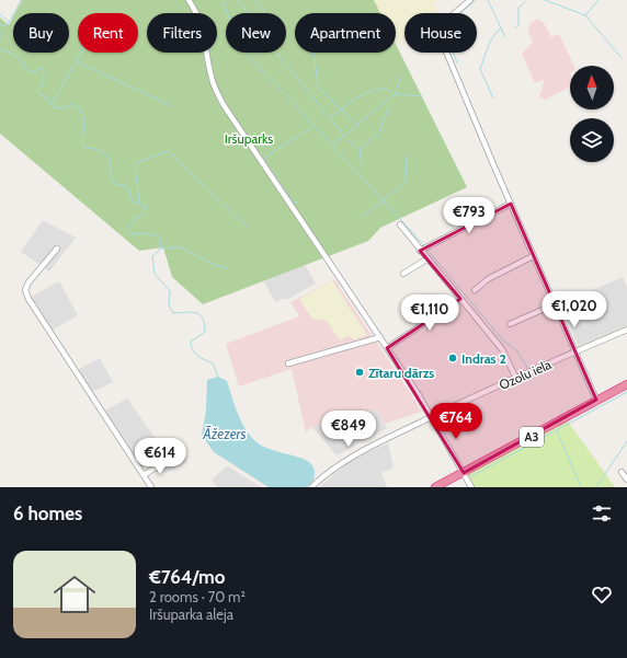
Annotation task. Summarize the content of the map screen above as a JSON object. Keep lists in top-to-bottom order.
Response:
{
  "streets": {
    "highway": ["A3"],
    "street": ["Ozolu iela"]
  },
  "water": ["Āžezers"],
  "parks": ["Iršuparks"],
  "places": ["Indras 2", "Zītaru dārzs"],
  "north": "top",
  "page": {
    "chip": [
      "Buy",
      "Rent",
      "Filters",
      "New",
      "Apartment",
      "House"
    ],
    "price": [
      "€793",
      "€1,020",
      "€1,110",
      "€764",
      "€849",
      "€614"
    ],
    "heading": "6 homes",
    "list": [
      {
        "name": "€764/mo",
        "note": "2 rooms · 70 m² · Iršuparka aleja"
      }
    ]
  }
}
